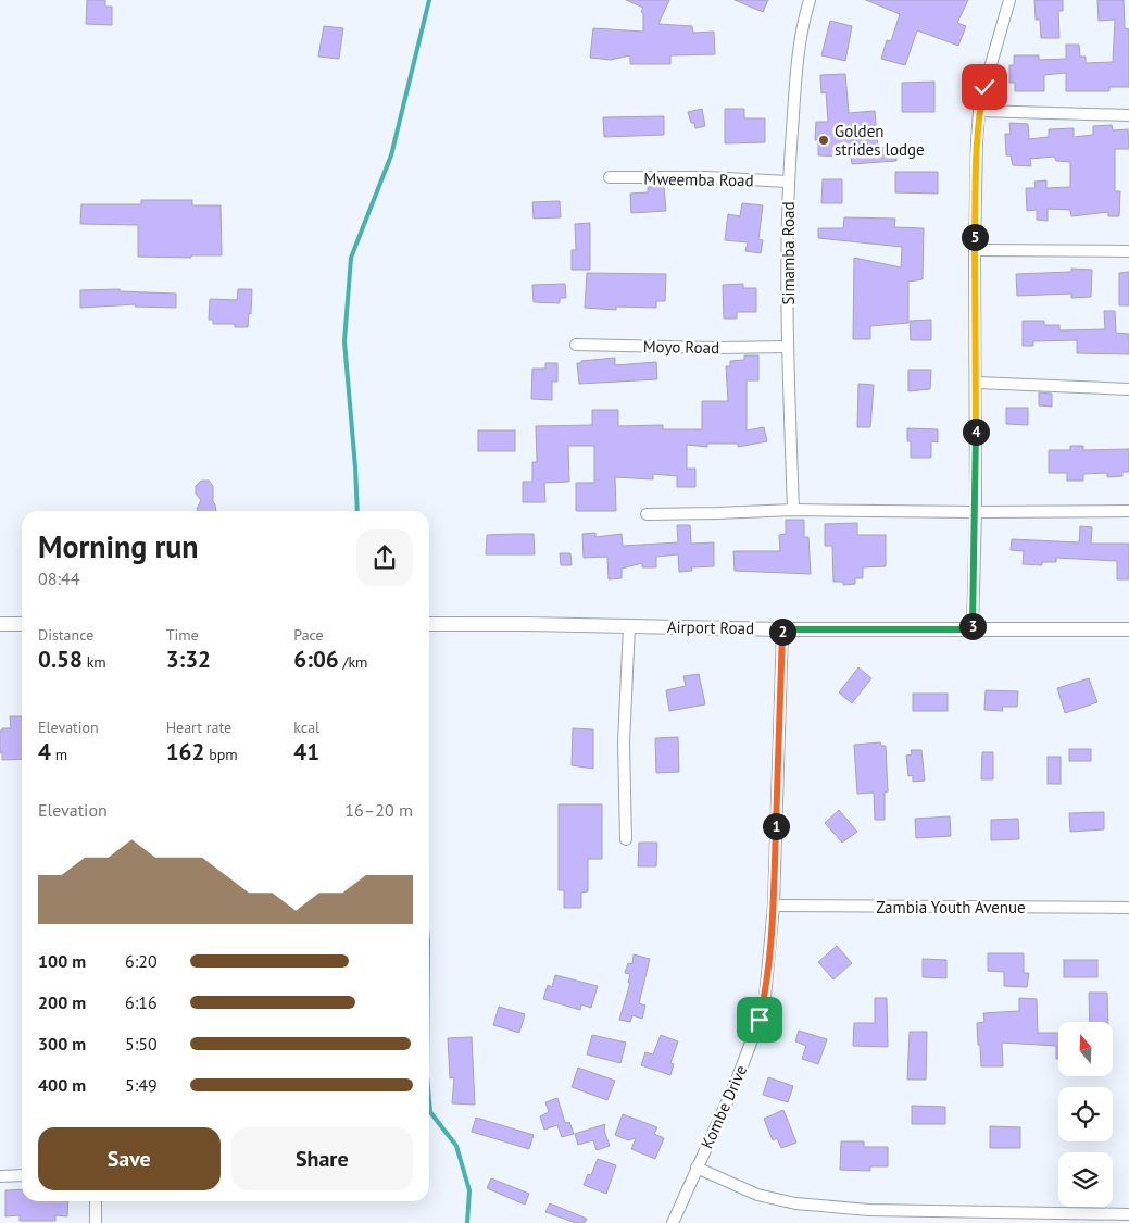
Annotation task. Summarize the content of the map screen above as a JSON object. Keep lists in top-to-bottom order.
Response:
{
  "streets": {
    "street": [
      "Mweemba Road",
      "Simamba Road",
      "Moyo Road",
      "Airport Road",
      "Zambia Youth Avenue",
      "Kombe Drive"
    ]
  },
  "crossings": [
    ["Mweemba Road", "Simamba Road"],
    ["Simamba Road", "Moyo Road"],
    ["Airport Road", "Kombe Drive"],
    ["Zambia Youth Avenue", "Kombe Drive"]
  ],
  "places": ["Golden strides lodge"],
  "north": "top",
  "page": {
    "pins": [
      "5",
      "4",
      "3",
      "2",
      "1"
    ],
    "heading": ["Morning run", "08:44"],
    "stats": [
      ["Distance", "0.58 km"],
      ["Time", "3:32"],
      ["Pace", "6:06 /km"],
      ["Elevation", "4 m"],
      ["Heart rate", "162 bpm"],
      ["kcal", "41"]
    ],
    "chart": ["Elevation", "16–20 m"],
    "list": [
      {
        "name": "100 m",
        "note": "6:20"
      },
      {
        "name": "200 m",
        "note": "6:16"
      },
      {
        "name": "300 m",
        "note": "5:50"
      },
      {
        "name": "400 m",
        "note": "5:49"
      }
    ],
    "buttons": ["Save", "Share"]
  }
}
